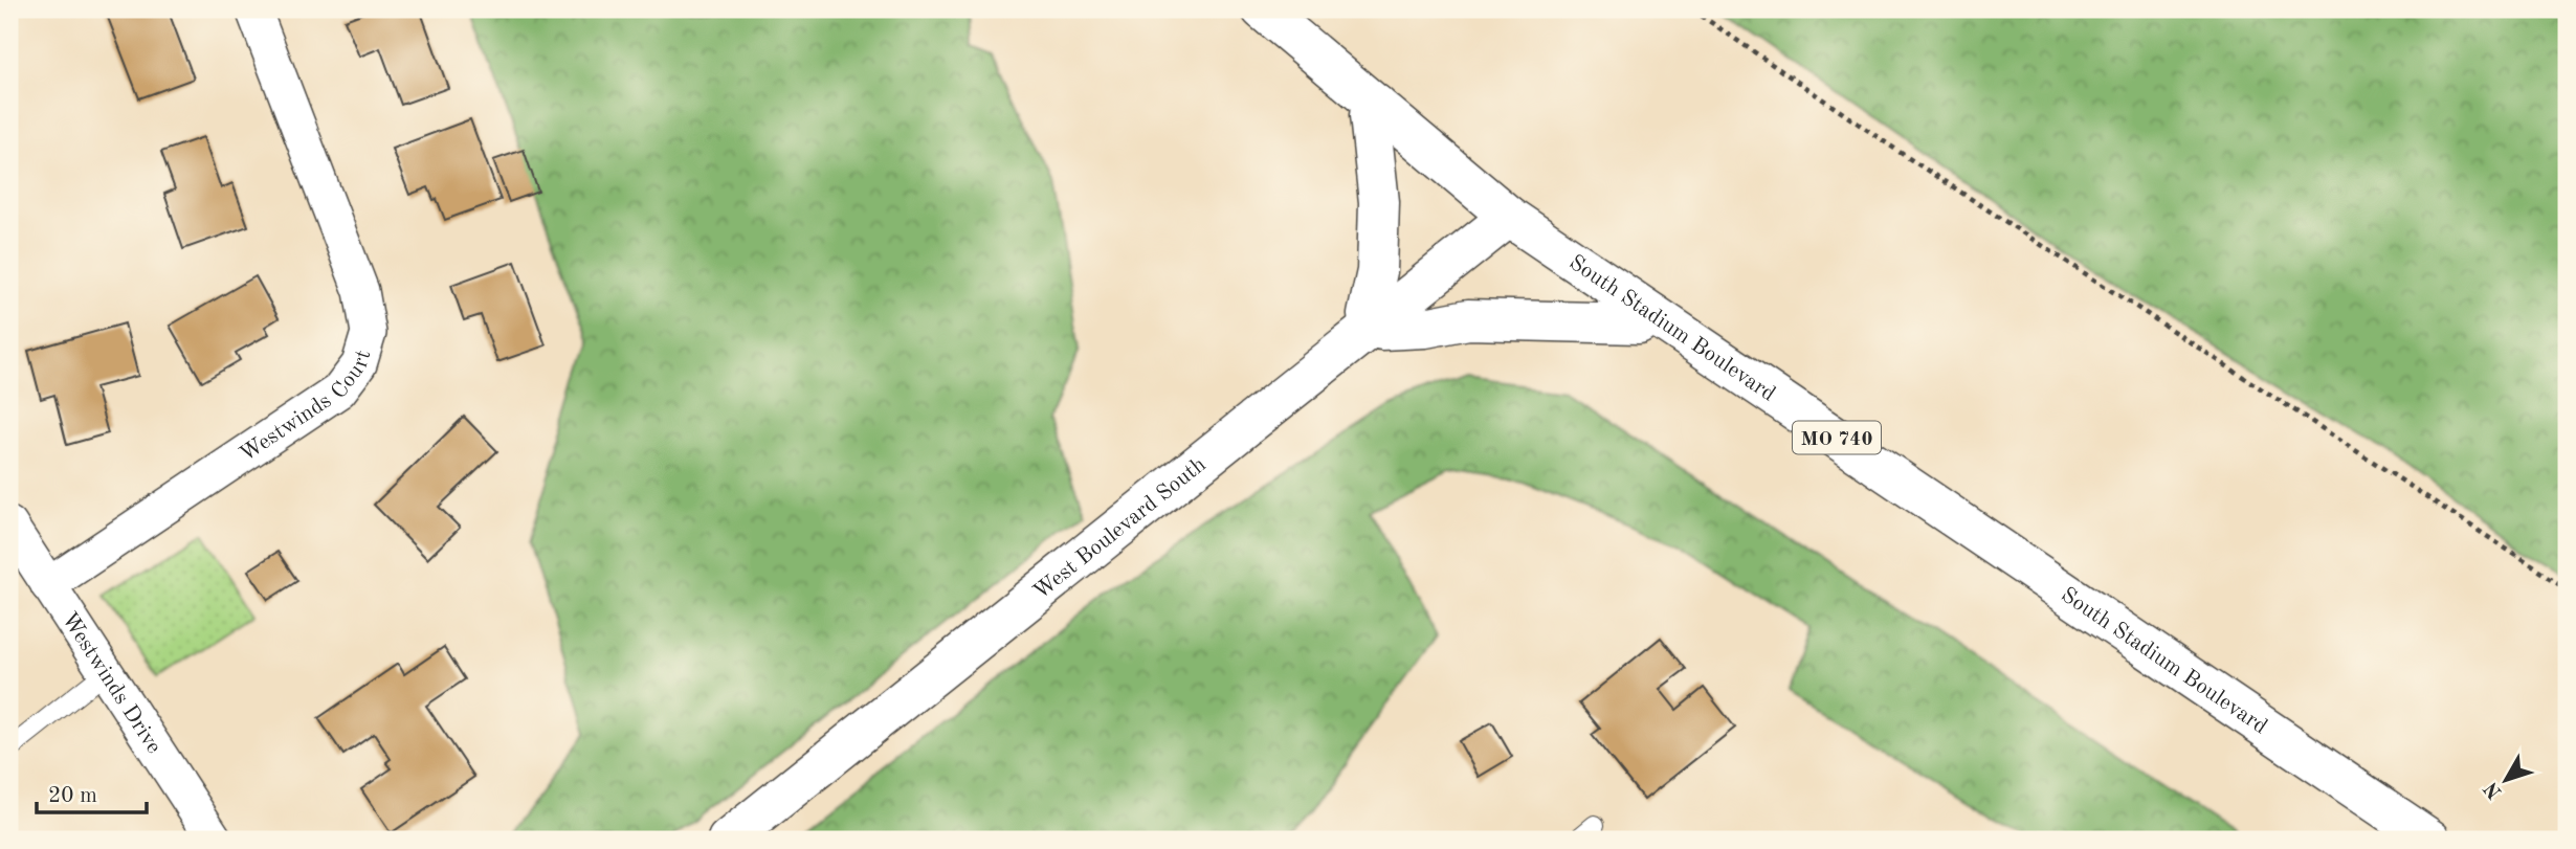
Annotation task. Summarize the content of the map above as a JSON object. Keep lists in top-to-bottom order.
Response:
{
  "streets": {
    "main road": ["South Stadium Boulevard", "MO 740", "West Boulevard South"],
    "street": ["Westwinds Court", "Westwinds Drive"]
  },
  "crossings": [
    ["South Stadium Boulevard", "West Boulevard South"],
    ["Westwinds Court", "Westwinds Drive"]
  ],
  "scale_bar": "20 m",
  "north": "bottom left"
}
